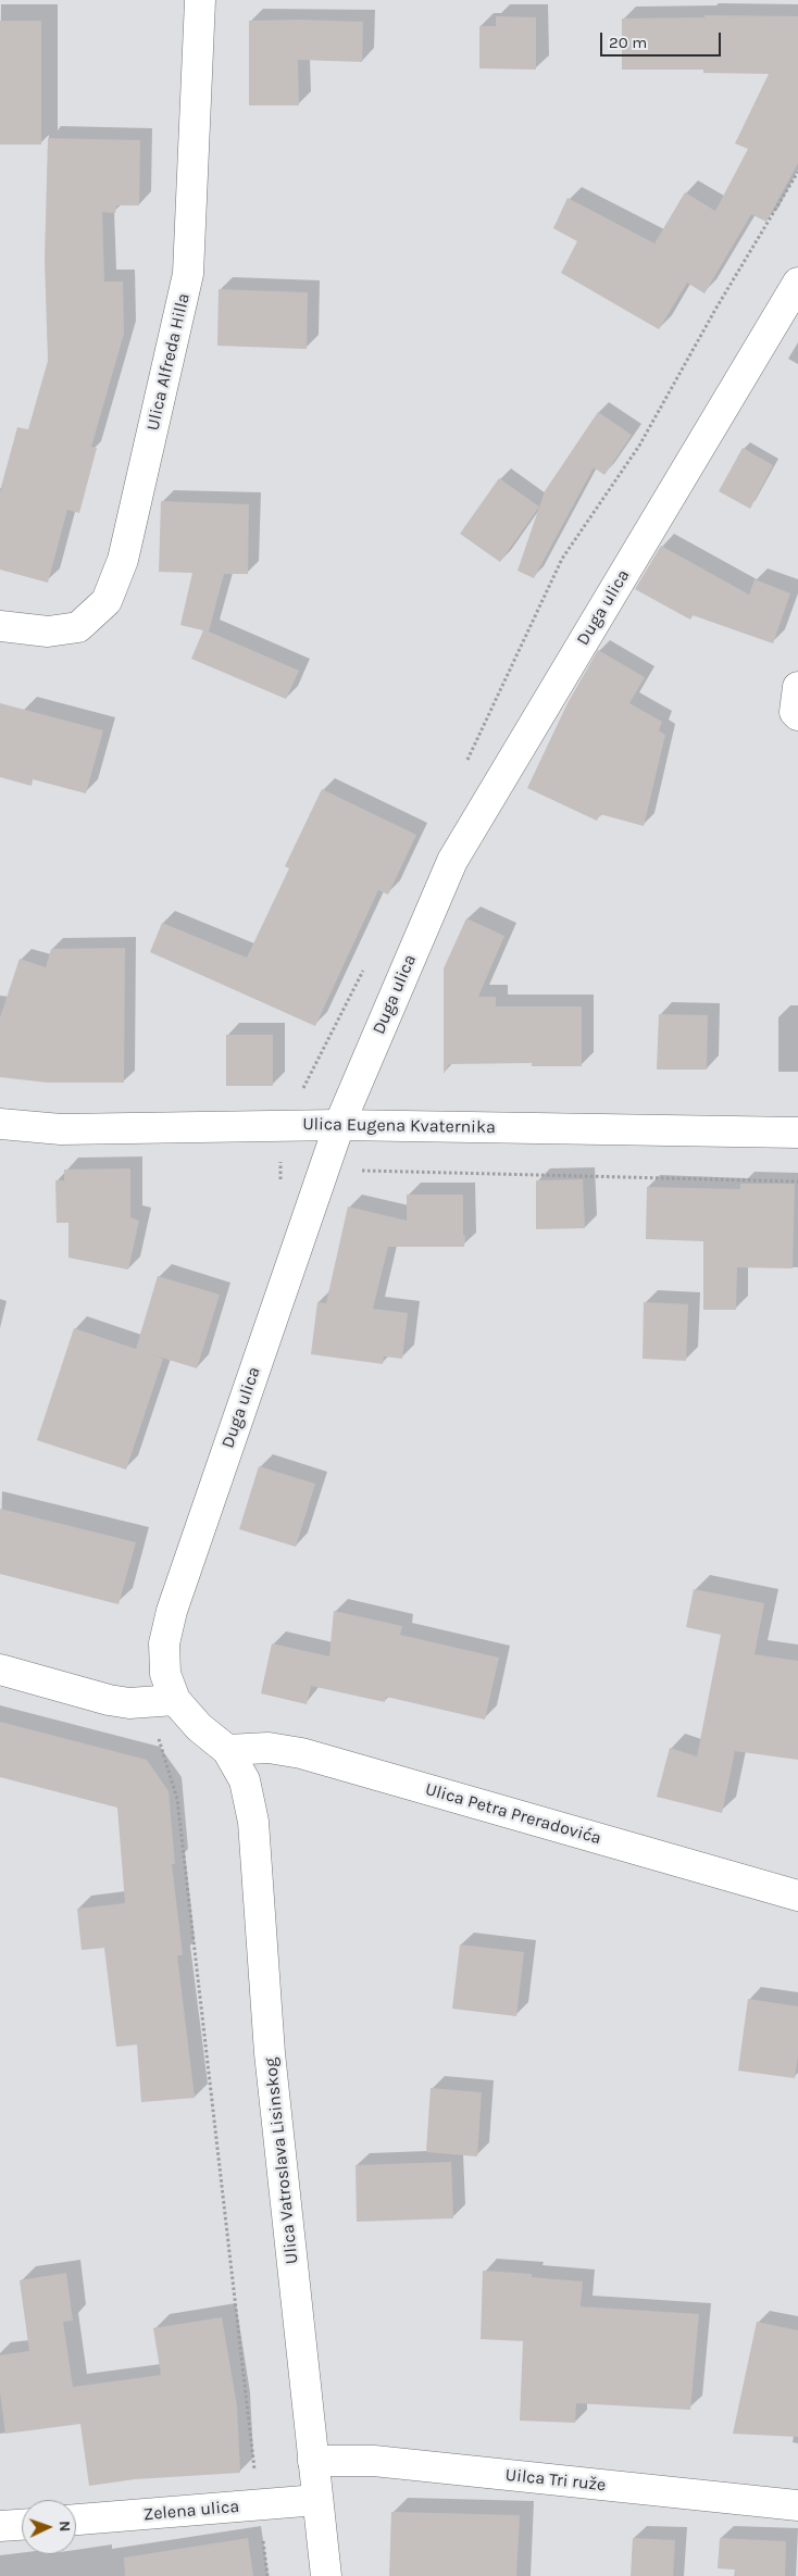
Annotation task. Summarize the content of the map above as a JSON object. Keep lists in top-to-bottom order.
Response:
{
  "streets": {
    "street": [
      "Ulica Alfreda Hilla",
      "Duga ulica",
      "Ulica Eugena Kvaternika",
      "Ulica Petra Preradovića",
      "Ulica Vatroslava Lisinskog",
      "Uilca Tri ruže",
      "Zelena ulica"
    ]
  },
  "crossings": [
    ["Duga ulica", "Ulica Eugena Kvaternika"],
    ["Duga ulica", "Ulica Petra Preradovića"],
    ["Duga ulica", "Ulica Vatroslava Lisinskog"],
    ["Ulica Petra Preradovića", "Ulica Vatroslava Lisinskog"],
    ["Ulica Vatroslava Lisinskog", "Uilca Tri ruže"],
    ["Ulica Vatroslava Lisinskog", "Zelena ulica"]
  ],
  "scale_bar": "20 m",
  "north": "right"
}
